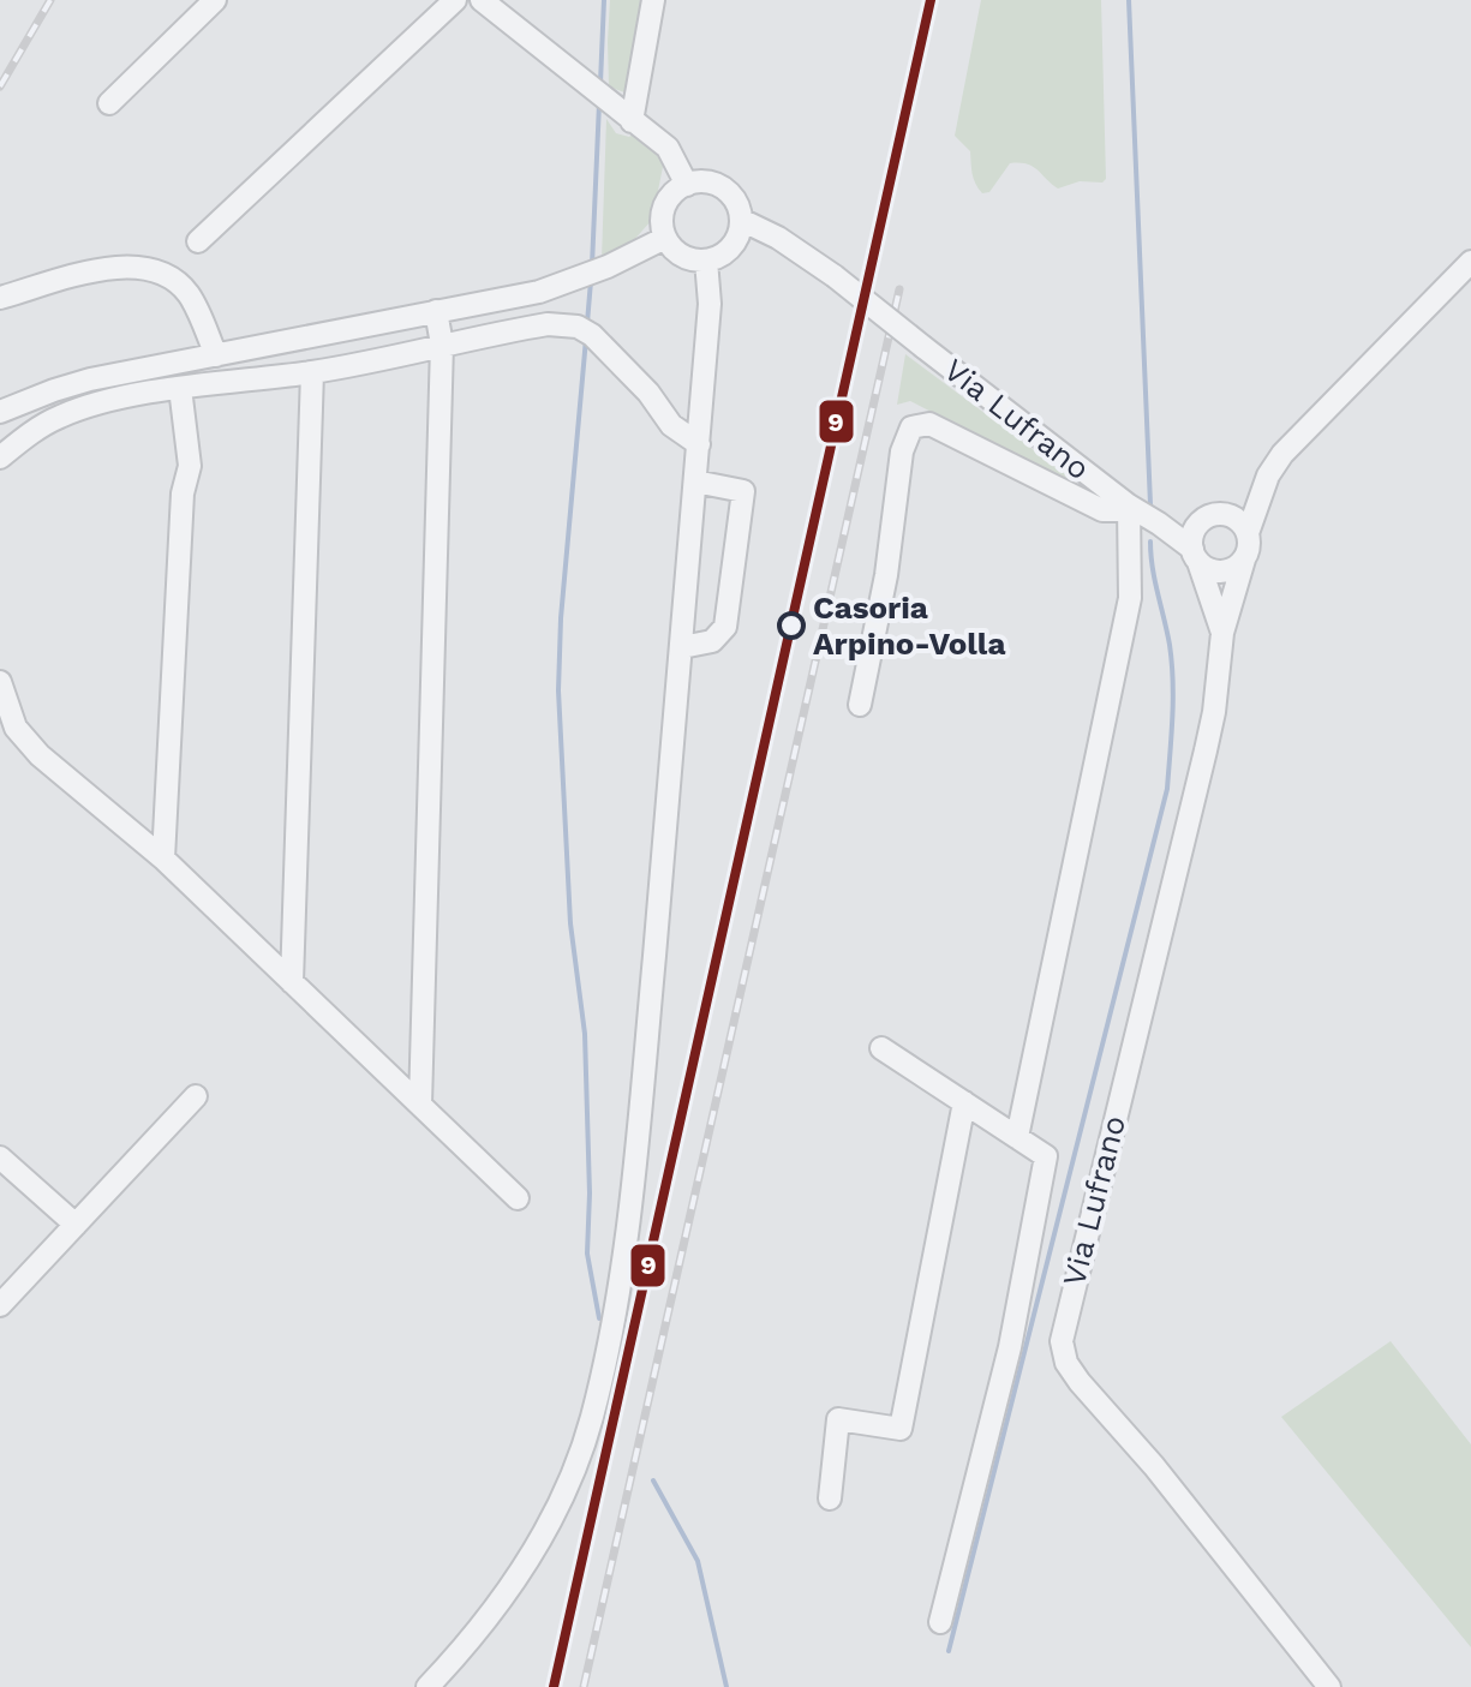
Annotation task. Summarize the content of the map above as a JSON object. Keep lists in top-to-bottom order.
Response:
{
  "streets": {
    "street": ["Via Lufrano"]
  },
  "places": ["Casoria Arpino-Volla"],
  "lines": ["transit line 9"]
}
